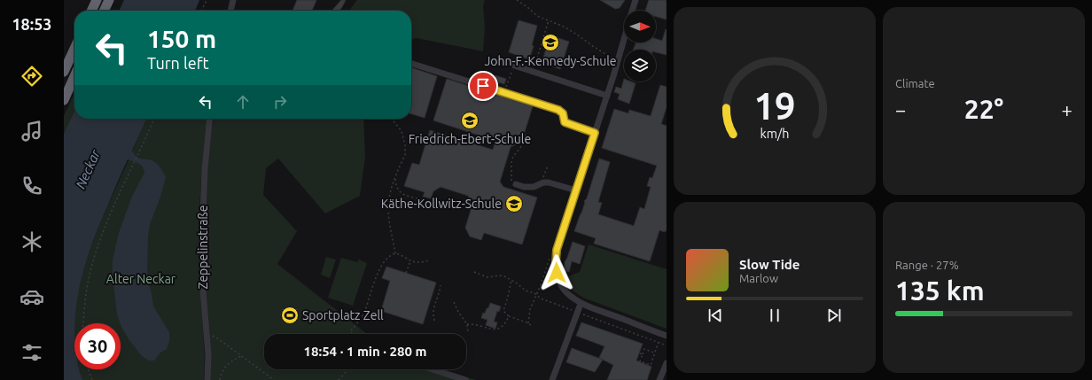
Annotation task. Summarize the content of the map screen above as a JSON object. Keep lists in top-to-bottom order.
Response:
{
  "streets": {
    "street": ["Zeppelinstraße"]
  },
  "water": ["Neckar"],
  "parks": ["Alter Neckar"],
  "places": {
    "school or university": ["John-F.-Kennedy-Schule", "Friedrich-Ebert-Schule", "Käthe-Kollwitz-Schule"],
    "sports": ["Sportplatz Zell"]
  },
  "north": "right",
  "page": {
    "tabs": "18:53",
    "tile": [
      "Climate",
      ["Range · 27%", "135 km"]
    ],
    "turn": ["150 m", "Turn left"],
    "heat": ["−", "22°", "+"],
    "song": ["Slow Tide", "Marlow"],
    "limit": "30",
    "trip": "18:54 · 1 min · 280 m",
    "gauge": ["19", "km/h"]
  }
}
